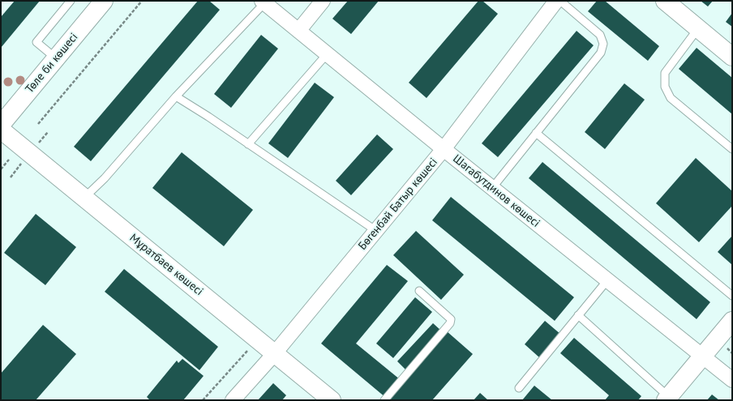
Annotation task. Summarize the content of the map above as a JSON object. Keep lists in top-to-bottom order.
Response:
{
  "streets": {
    "street": [
      "Төле би көшесі",
      "Шагабутдинов көшесі",
      "Бөгенбай Батыр көшесі",
      "Мұратбаев көшесі"
    ]
  },
  "crossings": [
    ["Шагабутдинов көшесі", "Бөгенбай Батыр көшесі"],
    ["Бөгенбай Батыр көшесі", "Мұратбаев көшесі"]
  ]
}
